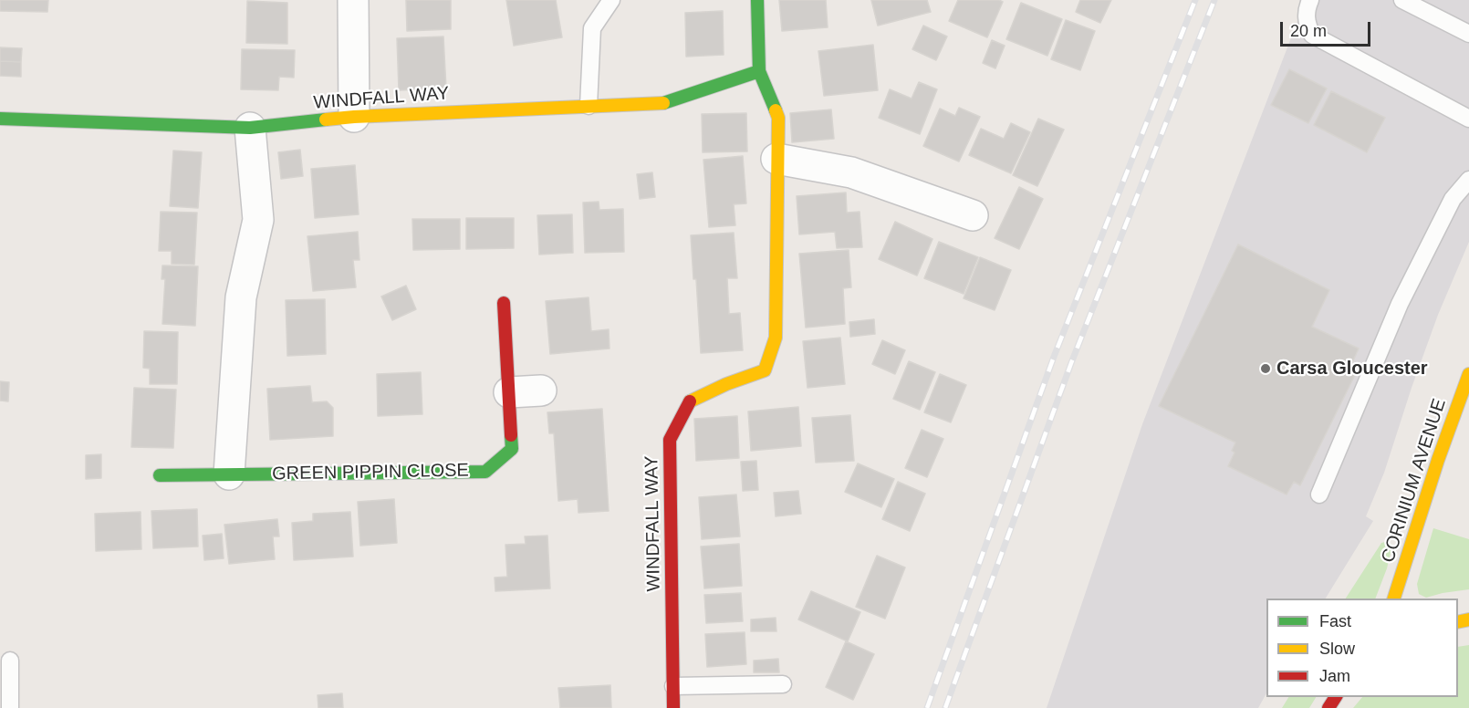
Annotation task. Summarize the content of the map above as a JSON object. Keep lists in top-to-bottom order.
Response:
{
  "streets": {
    "main road": ["WINDFALL WAY", "GREEN PIPPIN CLOSE", "CORINIUM AVENUE"]
  },
  "places": ["Carsa Gloucester"],
  "legend": ["Fast", "Slow", "Jam"],
  "scale_bar": "20 m"
}
